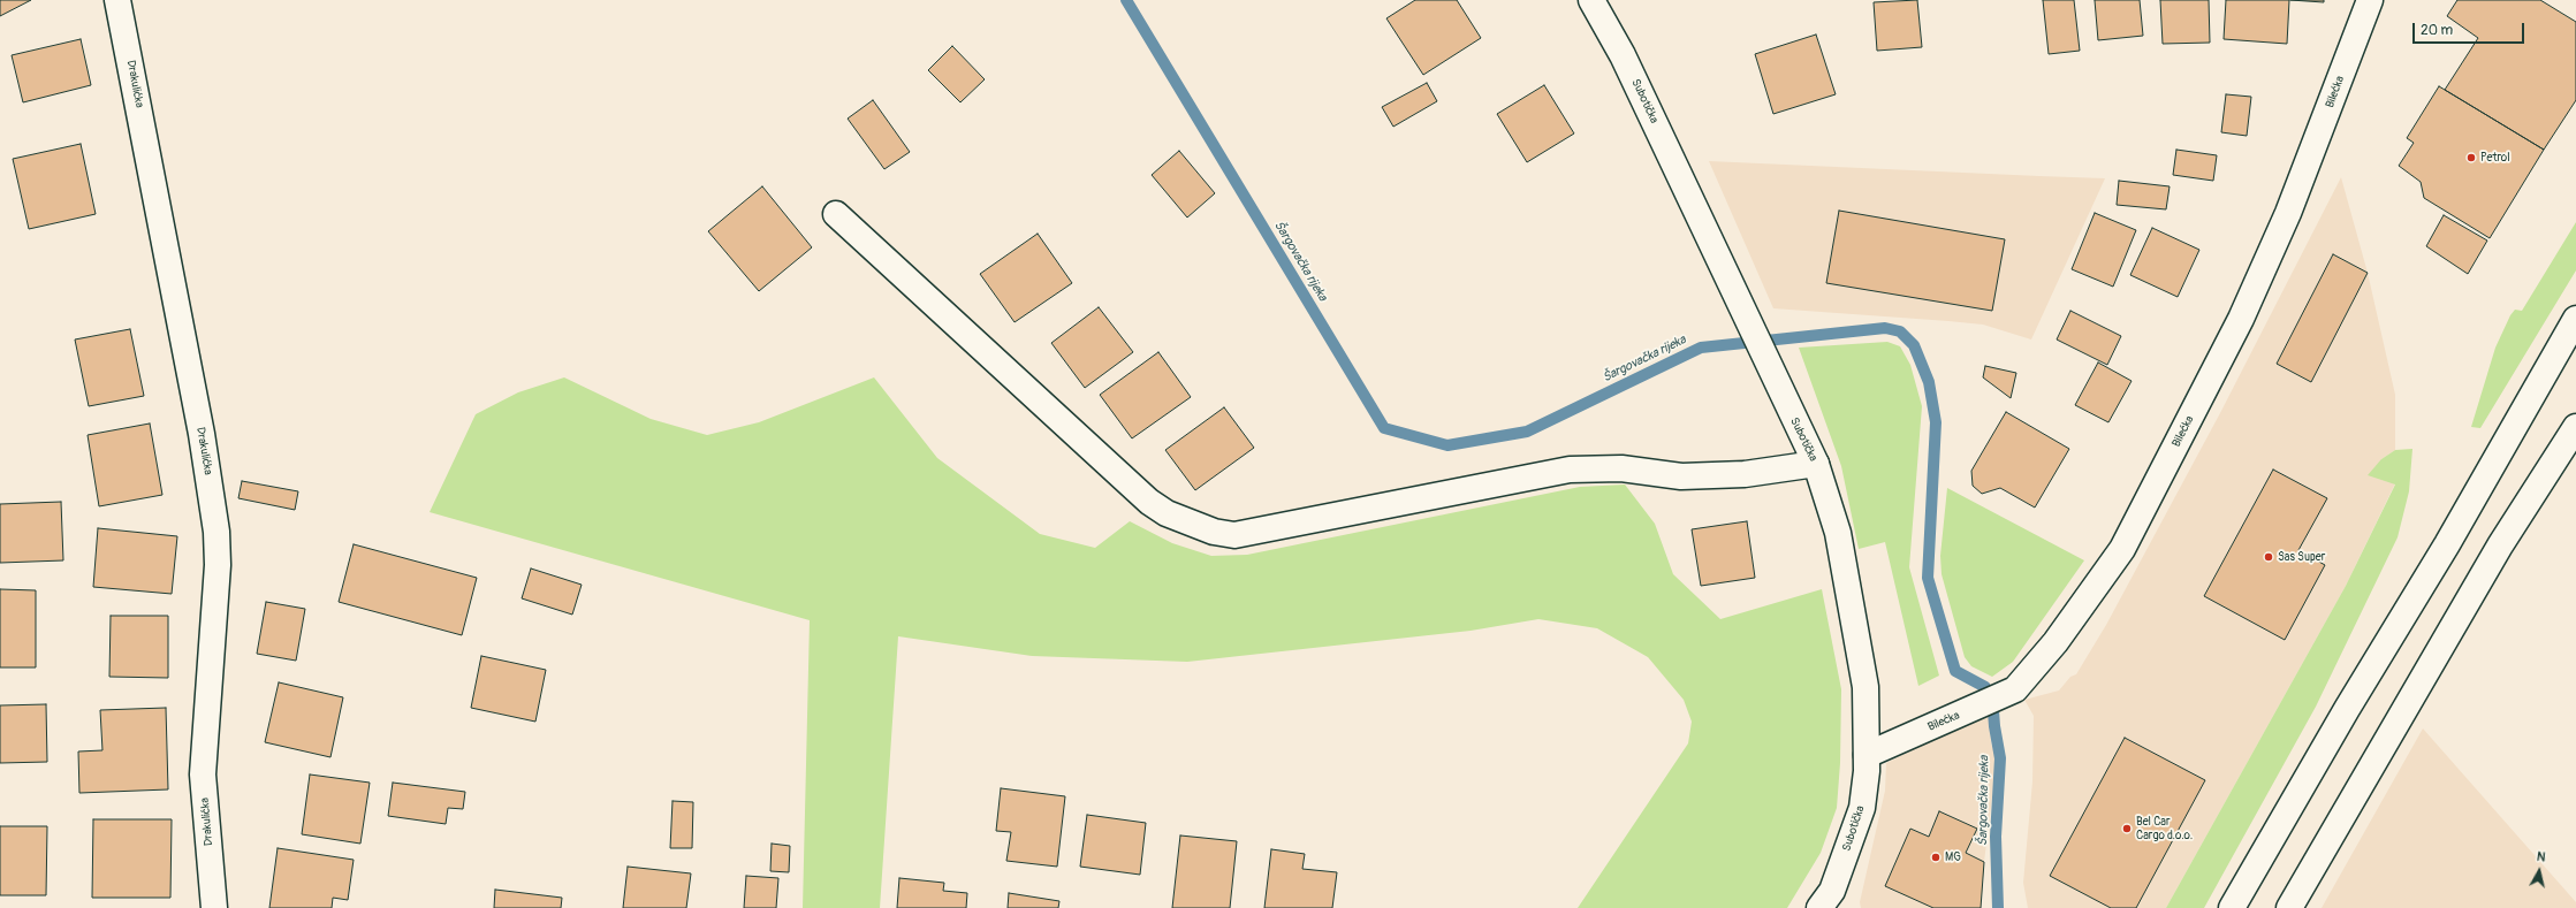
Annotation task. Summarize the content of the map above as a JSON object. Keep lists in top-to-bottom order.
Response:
{
  "streets": {
    "street": ["Drakulićka", "Bilećka", "Subotička"]
  },
  "crossings": [
    ["Bilećka", "Subotička"]
  ],
  "water": ["Šargovačka rijeka"],
  "places": [
    "Petrol",
    "Sas Super",
    "Bel Car Cargo d.o.o.",
    "MG"
  ],
  "scale_bar": "20 m",
  "north": "top"
}
